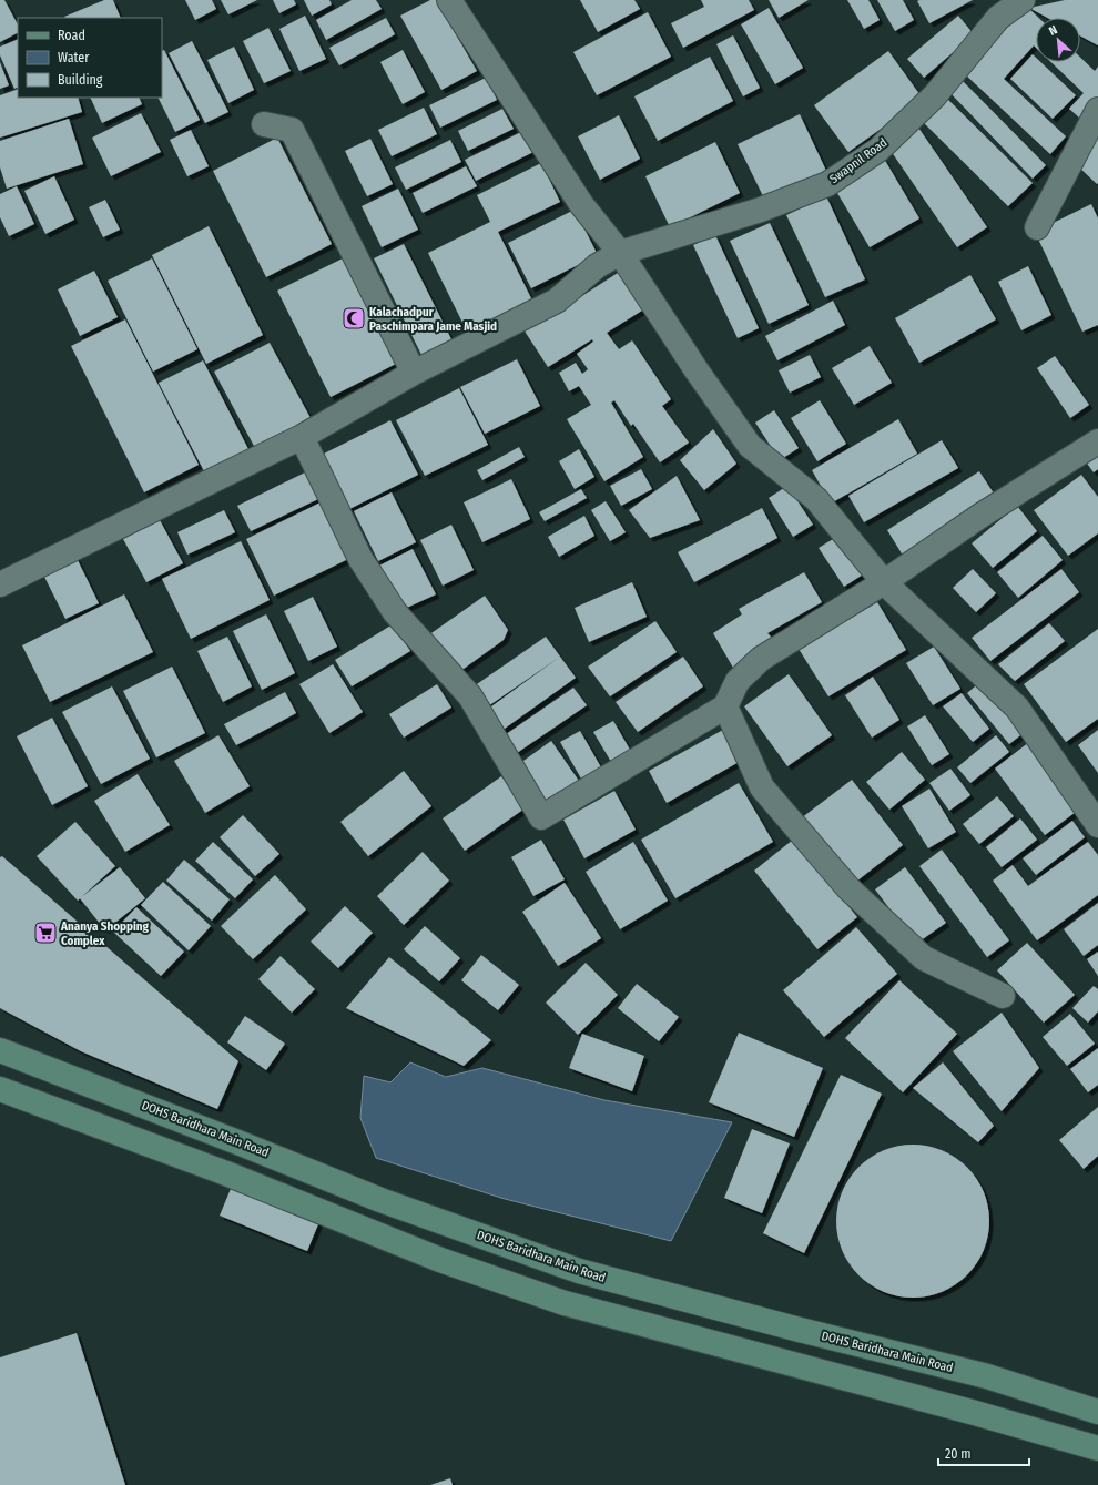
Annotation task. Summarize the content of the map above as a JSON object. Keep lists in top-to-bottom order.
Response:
{
  "streets": {
    "street": ["Swapnil Road", "DOHS Baridhara Main Road"]
  },
  "places": {
    "mosque": ["Kalachadpur Paschimpara Jame Masjid"],
    "supermarket": ["Ananya Shopping Complex"]
  },
  "legend": ["Road", "Water", "Building"],
  "scale_bar": "20 m",
  "north": "top left"
}
